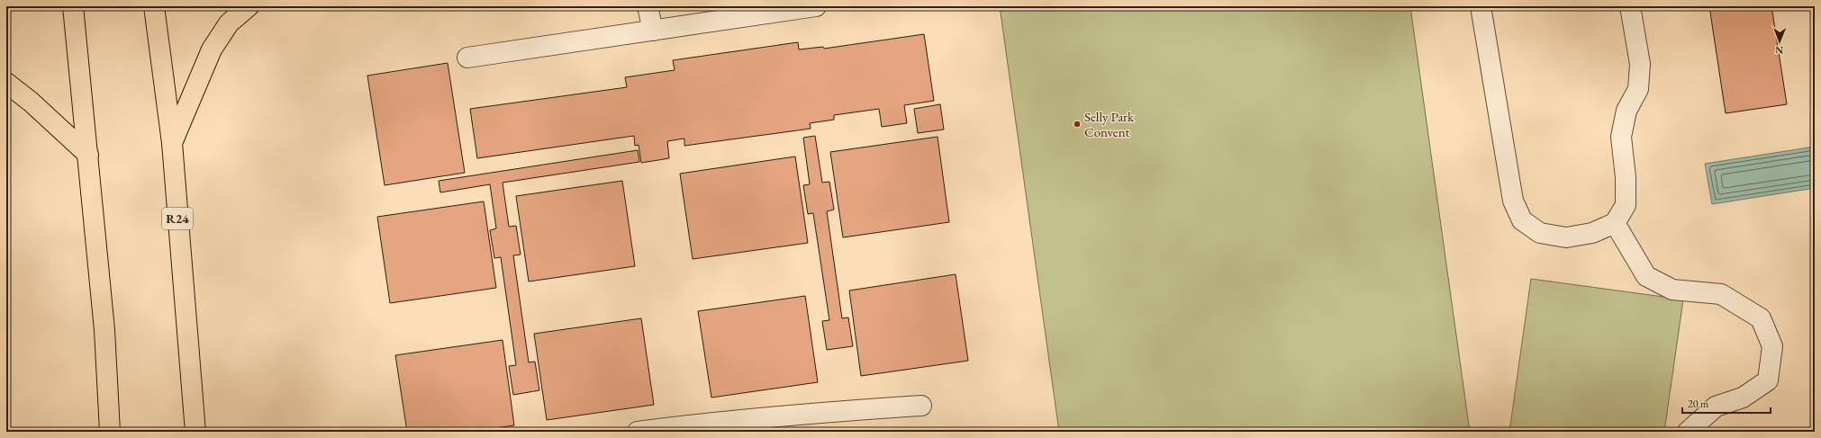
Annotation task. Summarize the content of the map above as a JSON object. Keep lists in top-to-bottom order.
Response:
{
  "streets": {
    "main road": ["R24"]
  },
  "places": ["Selly Park Convent"],
  "scale_bar": "20 m",
  "north": "bottom"
}
